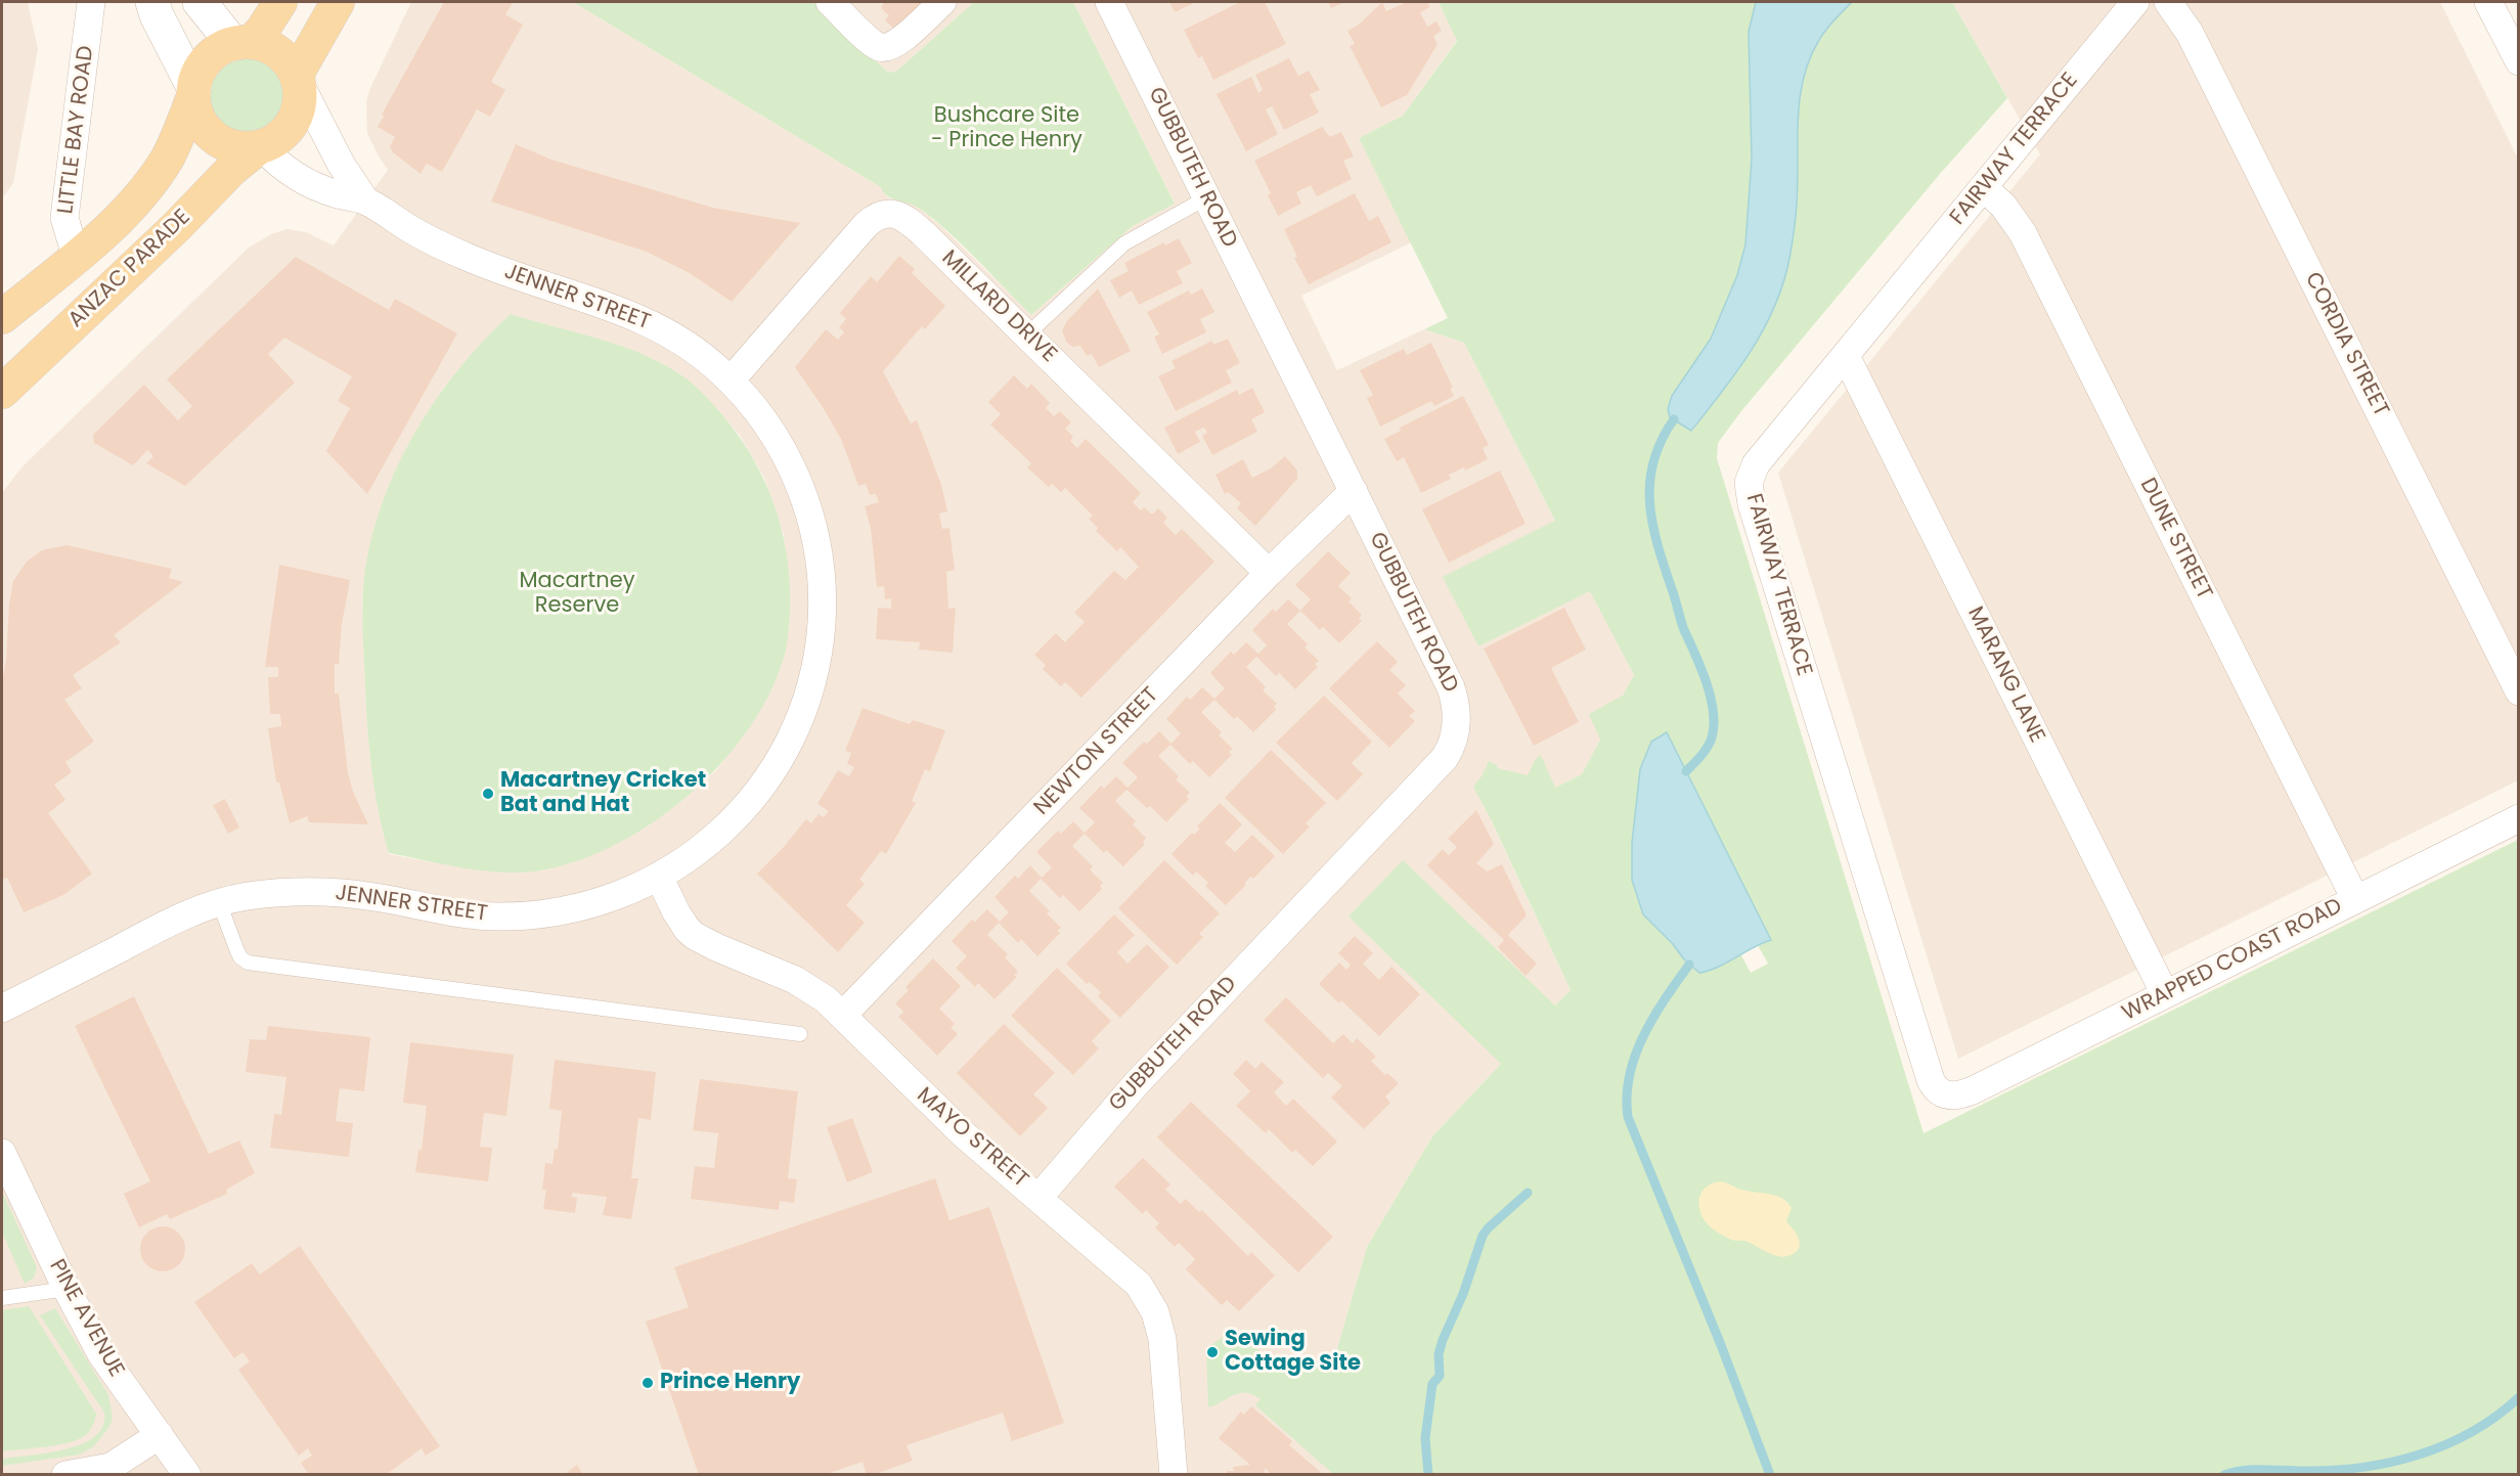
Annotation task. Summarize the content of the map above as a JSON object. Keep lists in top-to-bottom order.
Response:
{
  "streets": {
    "main road": ["ANZAC PARADE"],
    "street": [
      "LITTLE BAY ROAD",
      "FAIRWAY TERRACE",
      "GUBBUTEH ROAD",
      "JENNER STREET",
      "MILLARD DRIVE",
      "CORDIA STREET",
      "DUNE STREET",
      "MARANG LANE",
      "NEWTON STREET",
      "WRAPPED COAST ROAD",
      "MAYO STREET",
      "PINE AVENUE"
    ]
  },
  "crossings": [
    ["LITTLE BAY ROAD", "ANZAC PARADE"],
    ["FAIRWAY TERRACE", "DUNE STREET"],
    ["FAIRWAY TERRACE", "MARANG LANE"],
    ["FAIRWAY TERRACE", "WRAPPED COAST ROAD"],
    ["GUBBUTEH ROAD", "NEWTON STREET"],
    ["GUBBUTEH ROAD", "MAYO STREET"],
    ["ANZAC PARADE", "JENNER STREET"],
    ["JENNER STREET", "MILLARD DRIVE"],
    ["JENNER STREET", "MAYO STREET"],
    ["MILLARD DRIVE", "NEWTON STREET"],
    ["DUNE STREET", "WRAPPED COAST ROAD"],
    ["MARANG LANE", "WRAPPED COAST ROAD"],
    ["NEWTON STREET", "MAYO STREET"]
  ],
  "parks": ["Bushcare Site - Prince Henry", "Macartney Reserve"],
  "places": ["Macartney Cricket Bat and Hat", "Sewing Cottage Site", "Prince Henry"]
}
